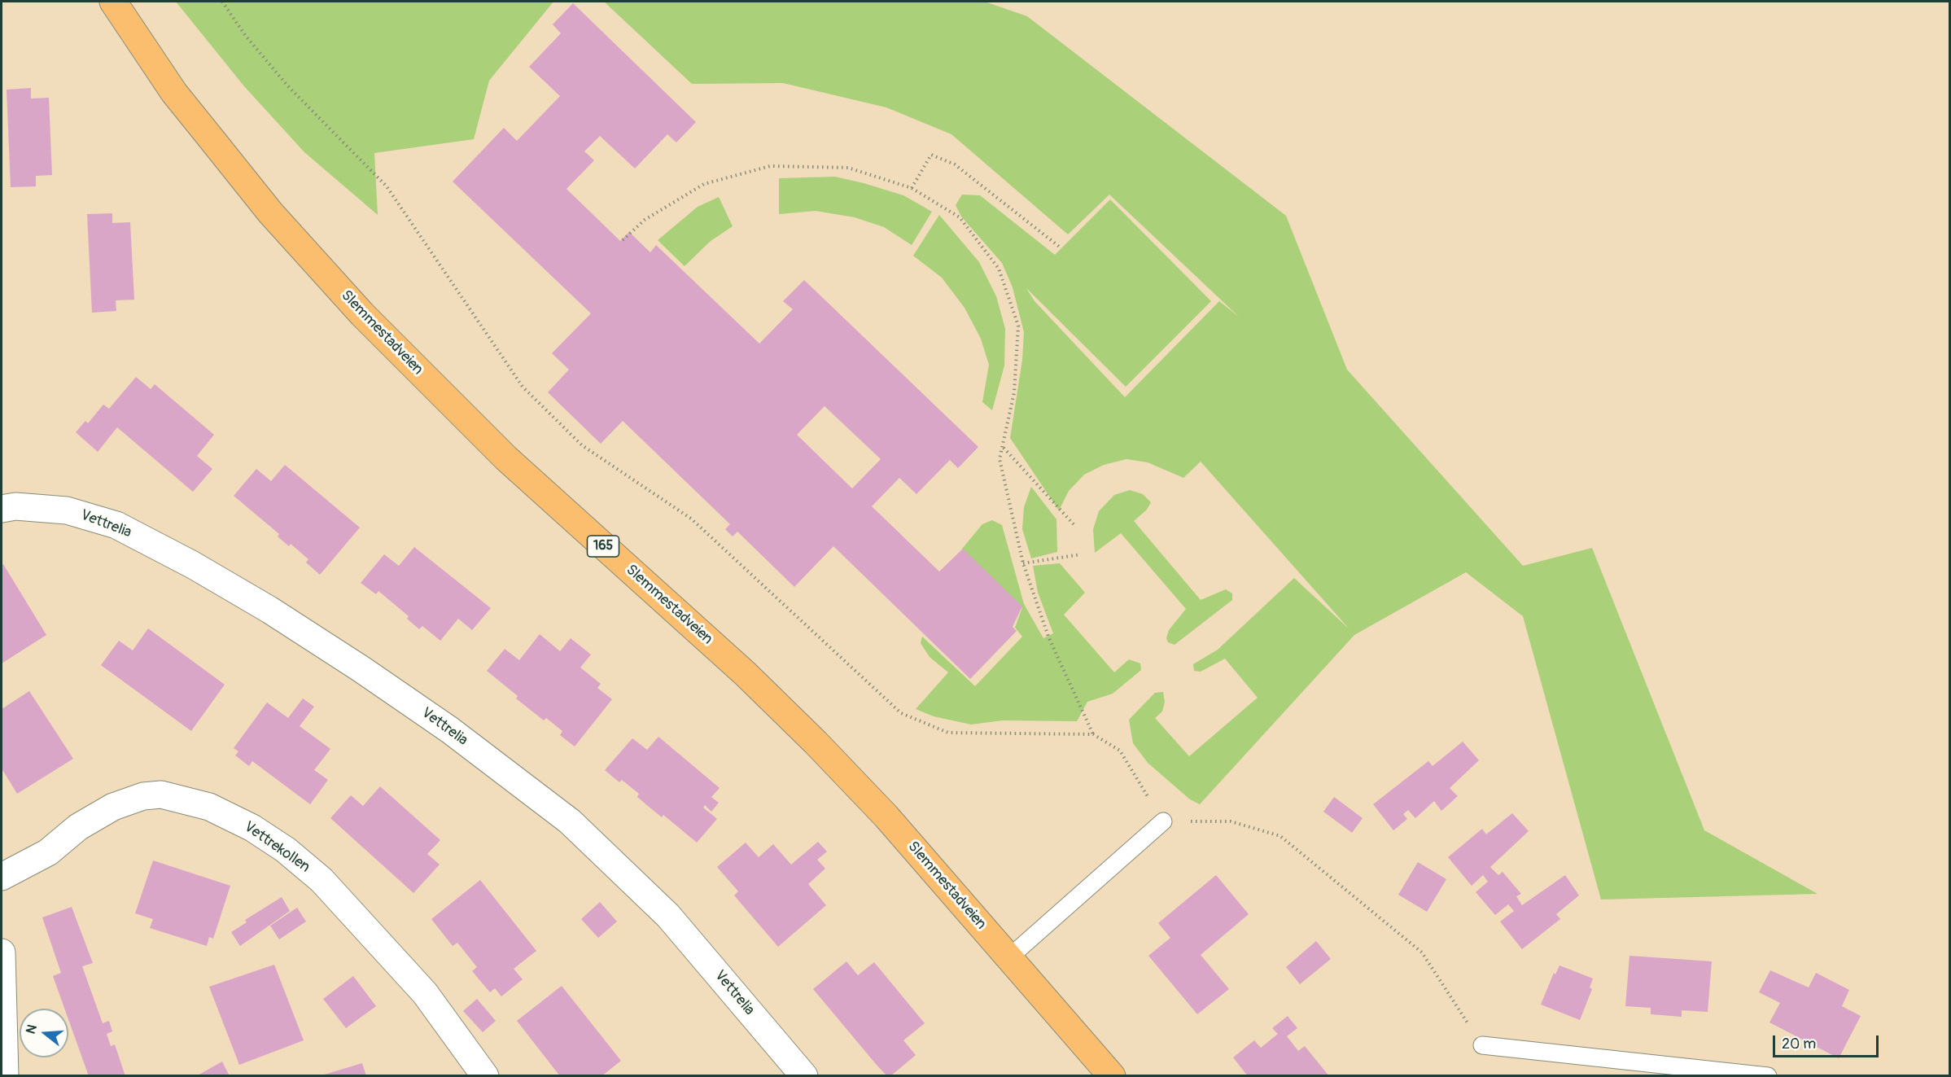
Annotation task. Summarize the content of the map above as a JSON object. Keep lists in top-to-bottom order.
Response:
{
  "streets": {
    "main road": ["Slemmestadveien", "165"],
    "street": ["Vettrelia", "Vettrekollen"]
  },
  "scale_bar": "20 m",
  "north": "left"
}
